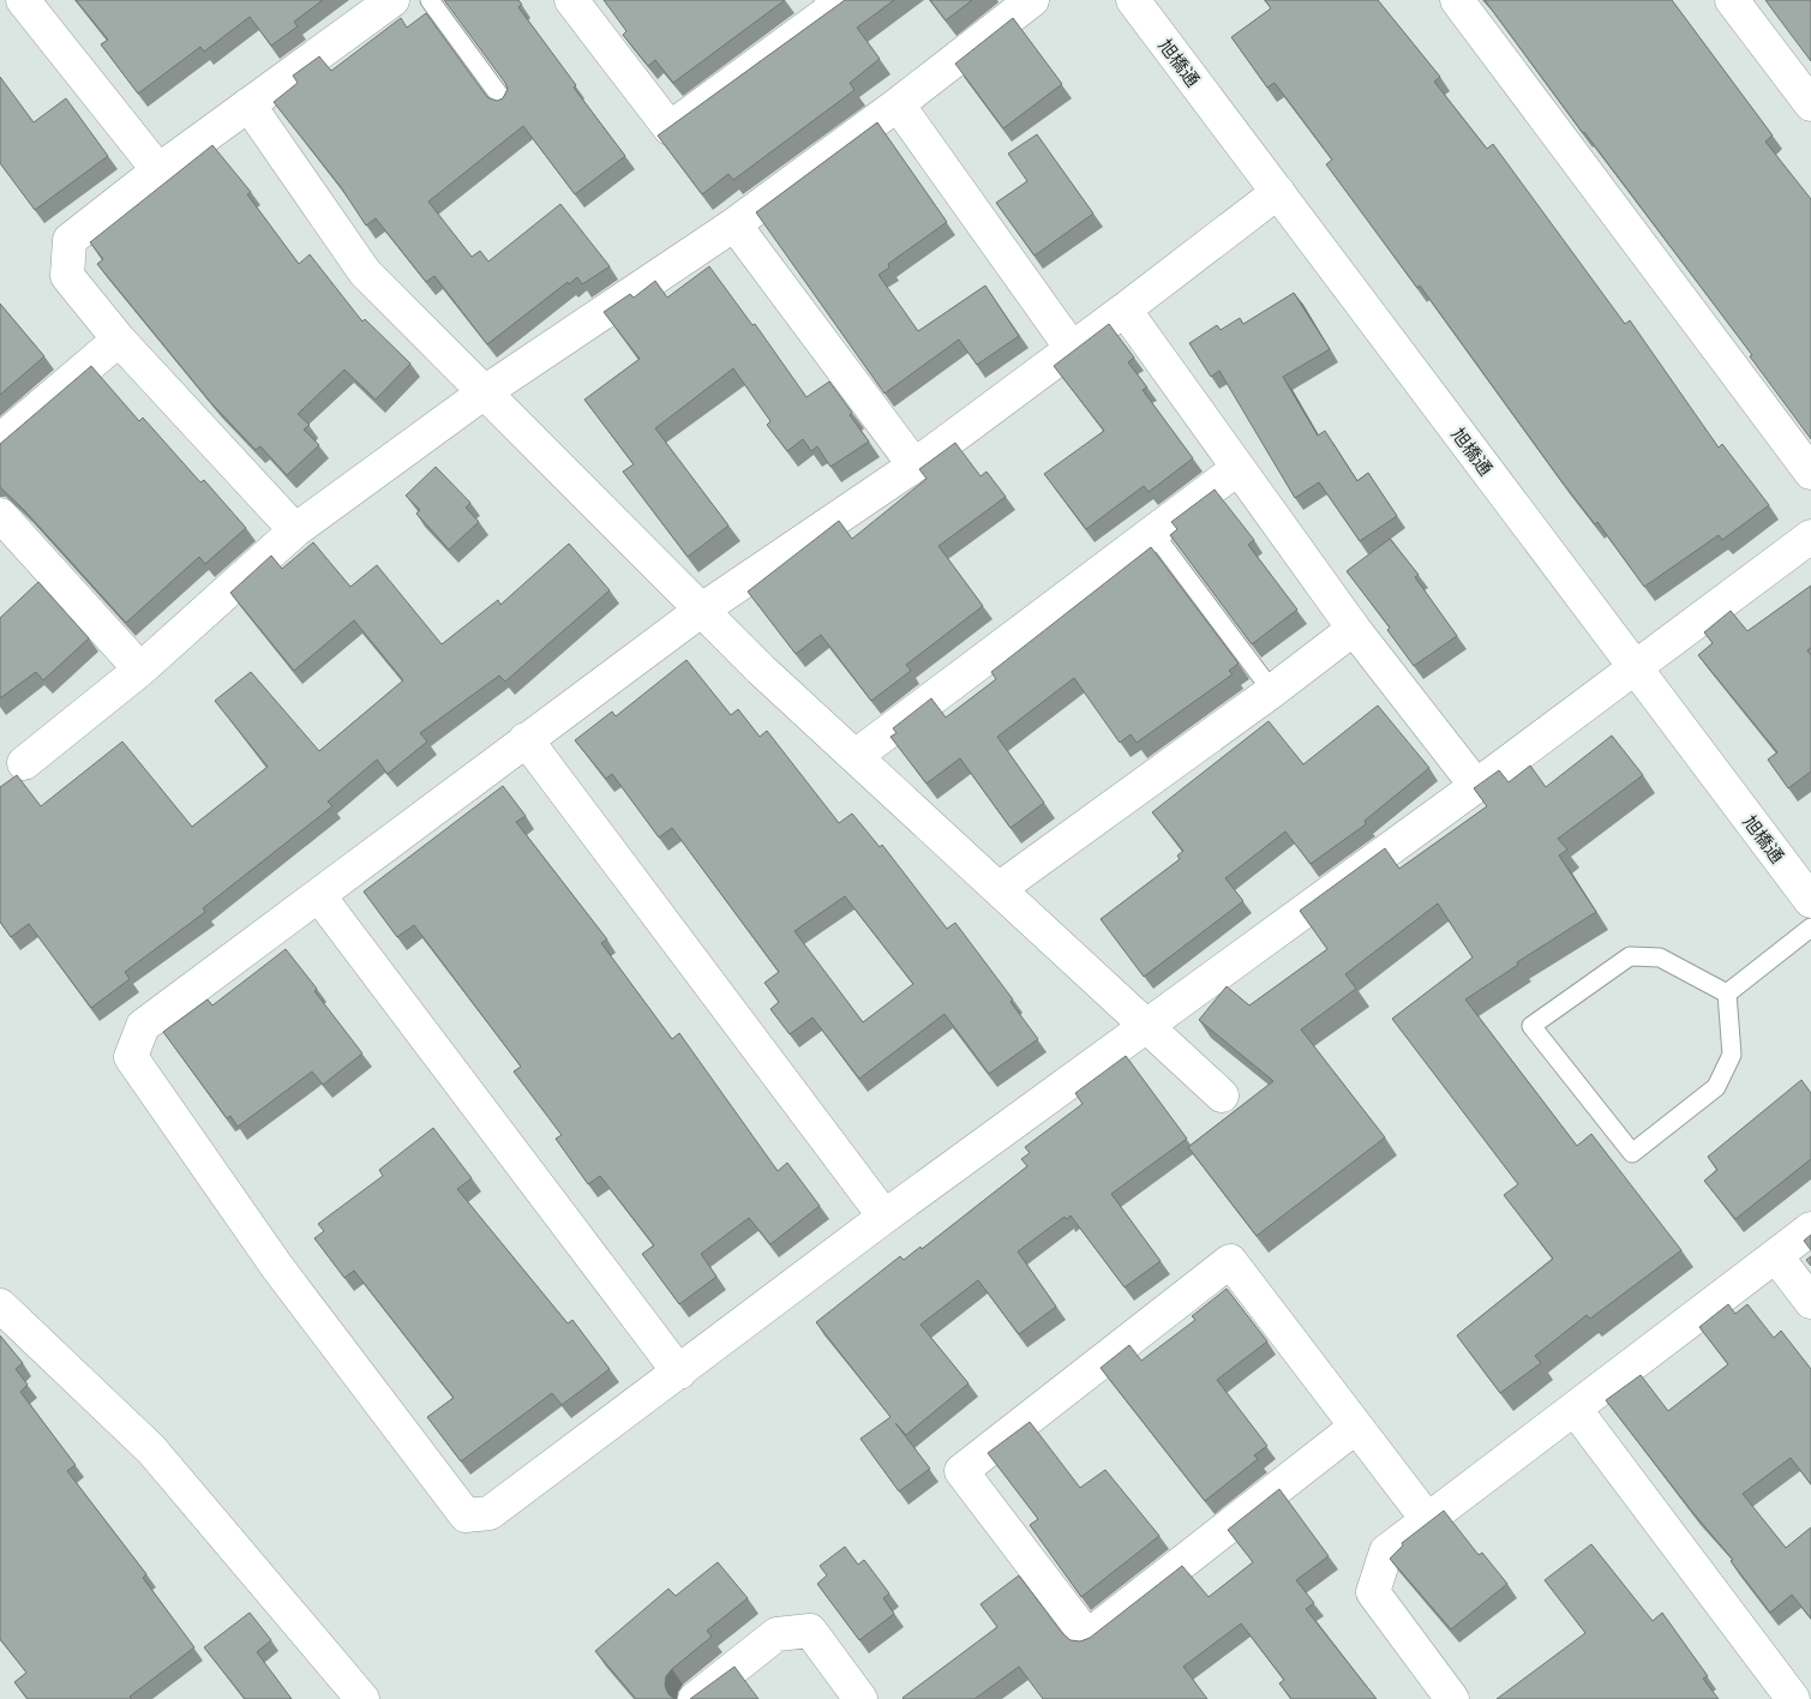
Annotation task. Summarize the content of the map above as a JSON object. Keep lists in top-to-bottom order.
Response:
{
  "streets": {
    "street": ["旭橋通"]
  }
}
